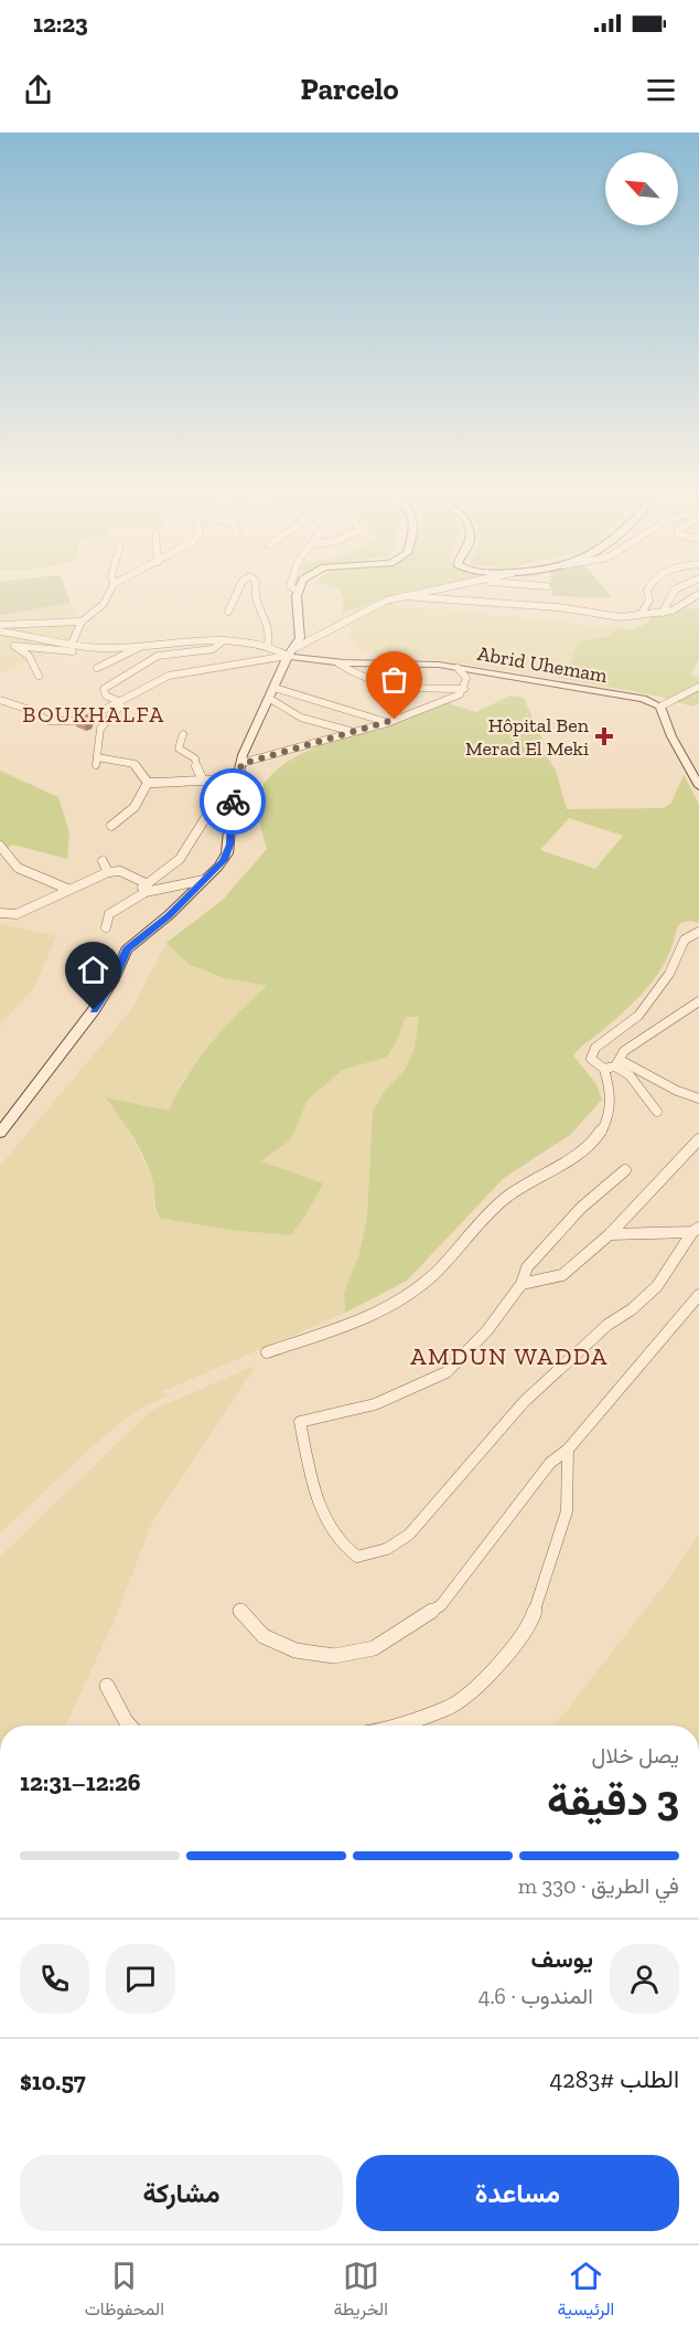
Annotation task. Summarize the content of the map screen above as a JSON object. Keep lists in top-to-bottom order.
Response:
{
  "streets": {
    "main road": ["Abrid Uhemam"]
  },
  "districts": ["BOUKHALFA", "AMDUN WADDA"],
  "places": {
    "health": ["Hôpital Ben Merad El Meki"]
  },
  "north": "top left",
  "page": {
    "status": "12:23",
    "header": "Parcelo",
    "heading": ["3 دقيقة", "يصل خلال", "12:26–12:31"],
    "panel": [
      "يوسف",
      "المندوب · 4.6",
      "الطلب #4283",
      "$10.57"
    ],
    "bar": "في الطريق · 330 m",
    "buttons": ["مساعدة", "مشاركة"],
    "tabs": ["الرئيسية", "الخريطة", "المحفوظات"]
  }
}
